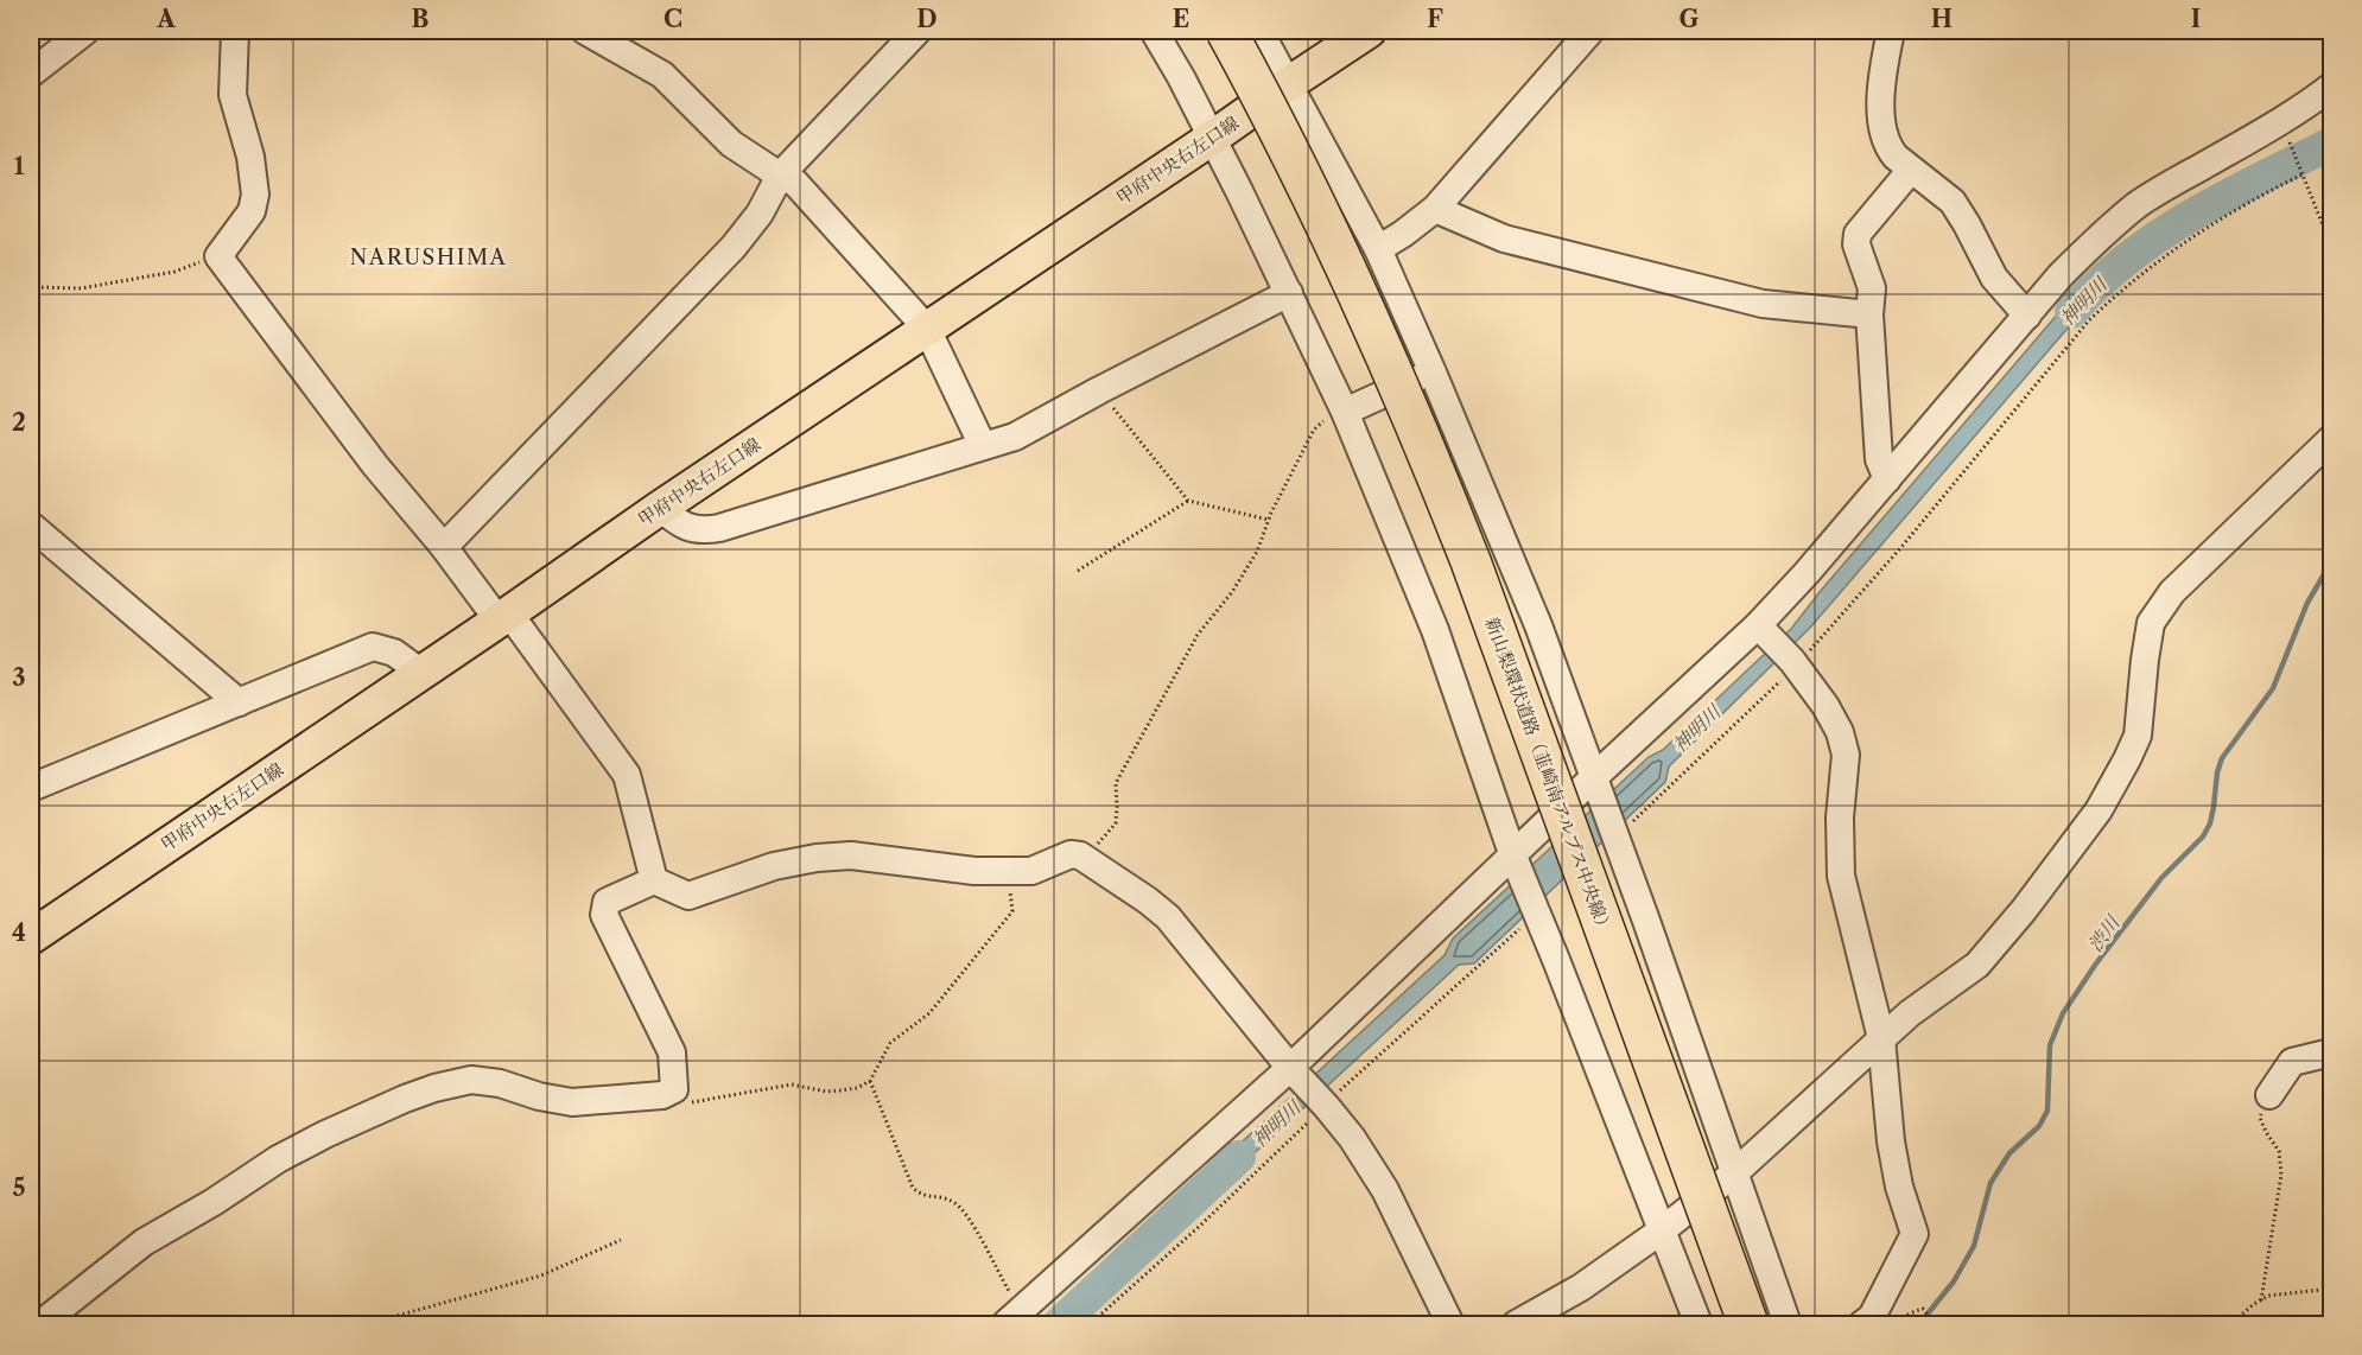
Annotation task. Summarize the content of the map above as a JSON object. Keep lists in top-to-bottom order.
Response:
{
  "streets": {
    "highway": ["新山梨環状道路（韮崎南アルプス中央線）"],
    "main road": ["甲府中央右左口線"]
  },
  "districts": ["NARUSHIMA"],
  "water": ["神明川", "渋川"],
  "grid": {
    "columns": [
      "A",
      "B",
      "C",
      "D",
      "E",
      "F",
      "G",
      "H",
      "I"
    ],
    "rows": [
      "1",
      "2",
      "3",
      "4",
      "5"
    ]
  }
}
